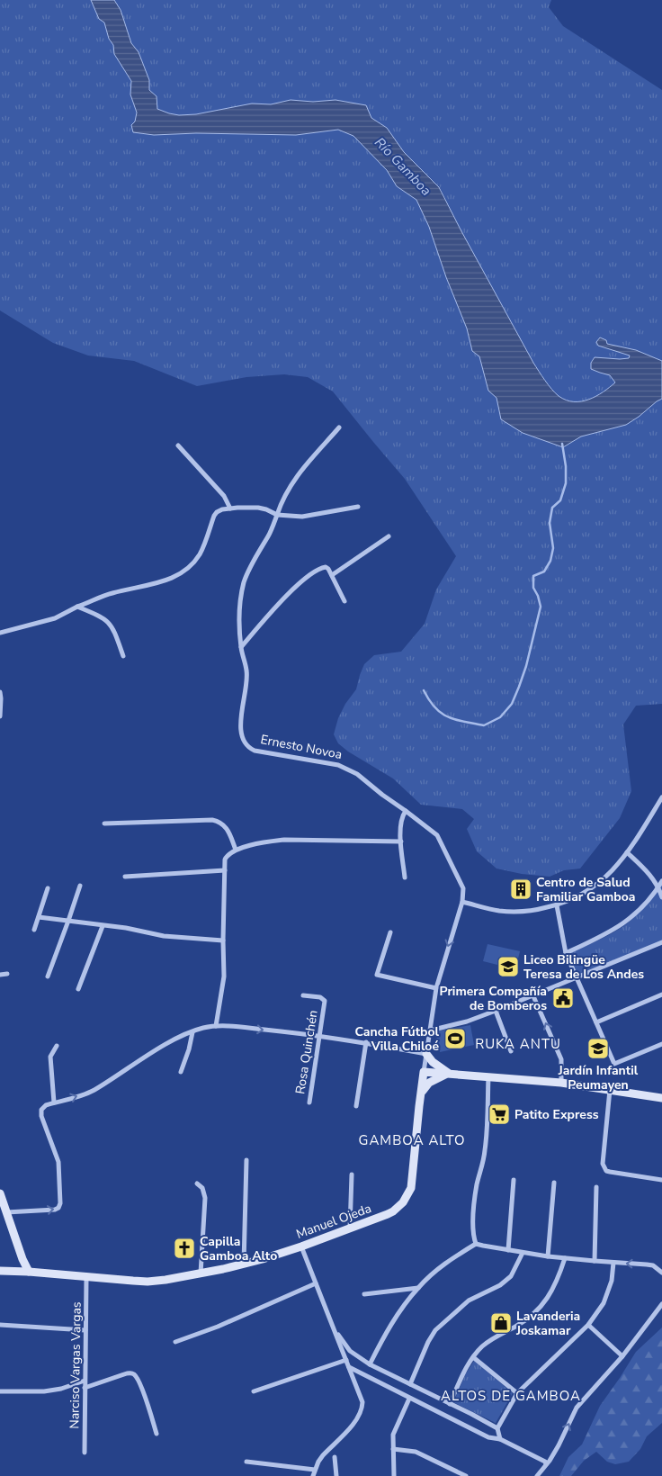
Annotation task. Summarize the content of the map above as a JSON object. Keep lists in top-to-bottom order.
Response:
{
  "streets": {
    "street": [
      "Ernesto Novoa",
      "Rosa Quinchén",
      "Manuel Ojeda",
      "Narciso Vargas Vargas"
    ]
  },
  "crossings": [
    ["Ernesto Novoa", "Manuel Ojeda"],
    ["Manuel Ojeda", "Narciso Vargas Vargas"]
  ],
  "districts": ["RUKA ANTU", "GAMBOA ALTO", "ALTOS DE GAMBOA"],
  "water": ["Río Gamboa"],
  "places": {
    "building": ["Centro de Salud Familiar Gamboa"],
    "school or university": ["Liceo Bilingüe Teresa de Los Andes", "Jardín Infantil Peumayen"],
    "public building": ["Primera Compañía de Bomberos"],
    "sports": ["Cancha Fútbol Villa Chiloé"],
    "supermarket": ["Patito Express"],
    "church": ["Capilla Gamboa Alto"],
    "shop": ["Lavanderia Joskamar"]
  }
}
